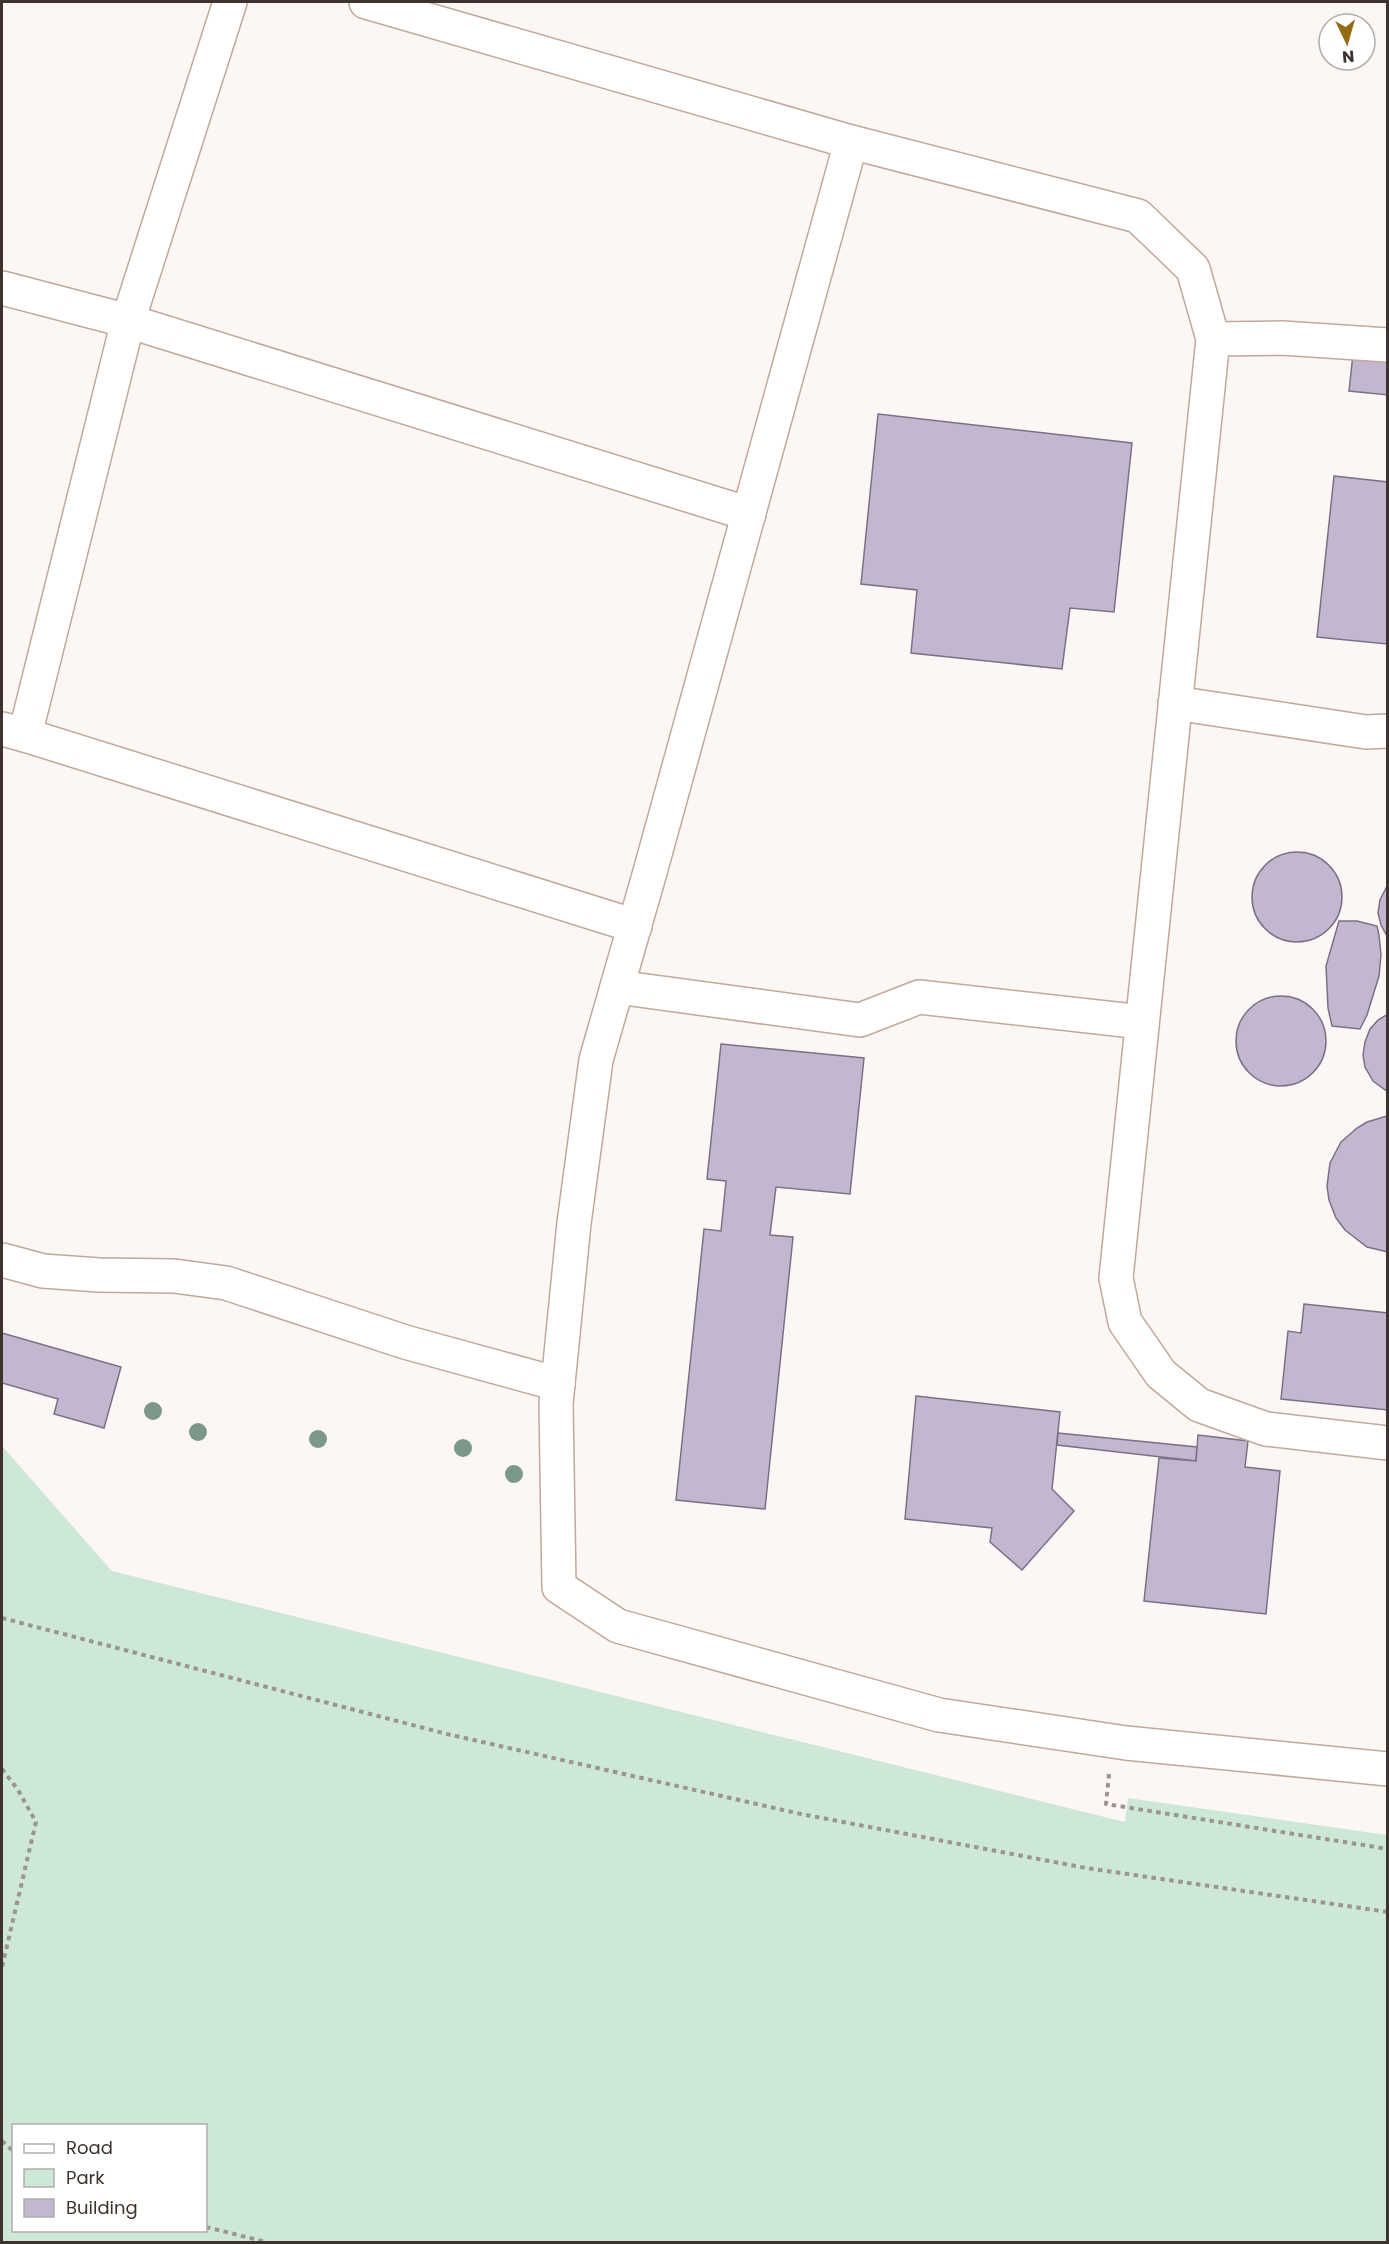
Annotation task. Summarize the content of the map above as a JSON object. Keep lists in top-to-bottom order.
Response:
{
  "legend": ["Road", "Park", "Building"],
  "north": "bottom"
}
